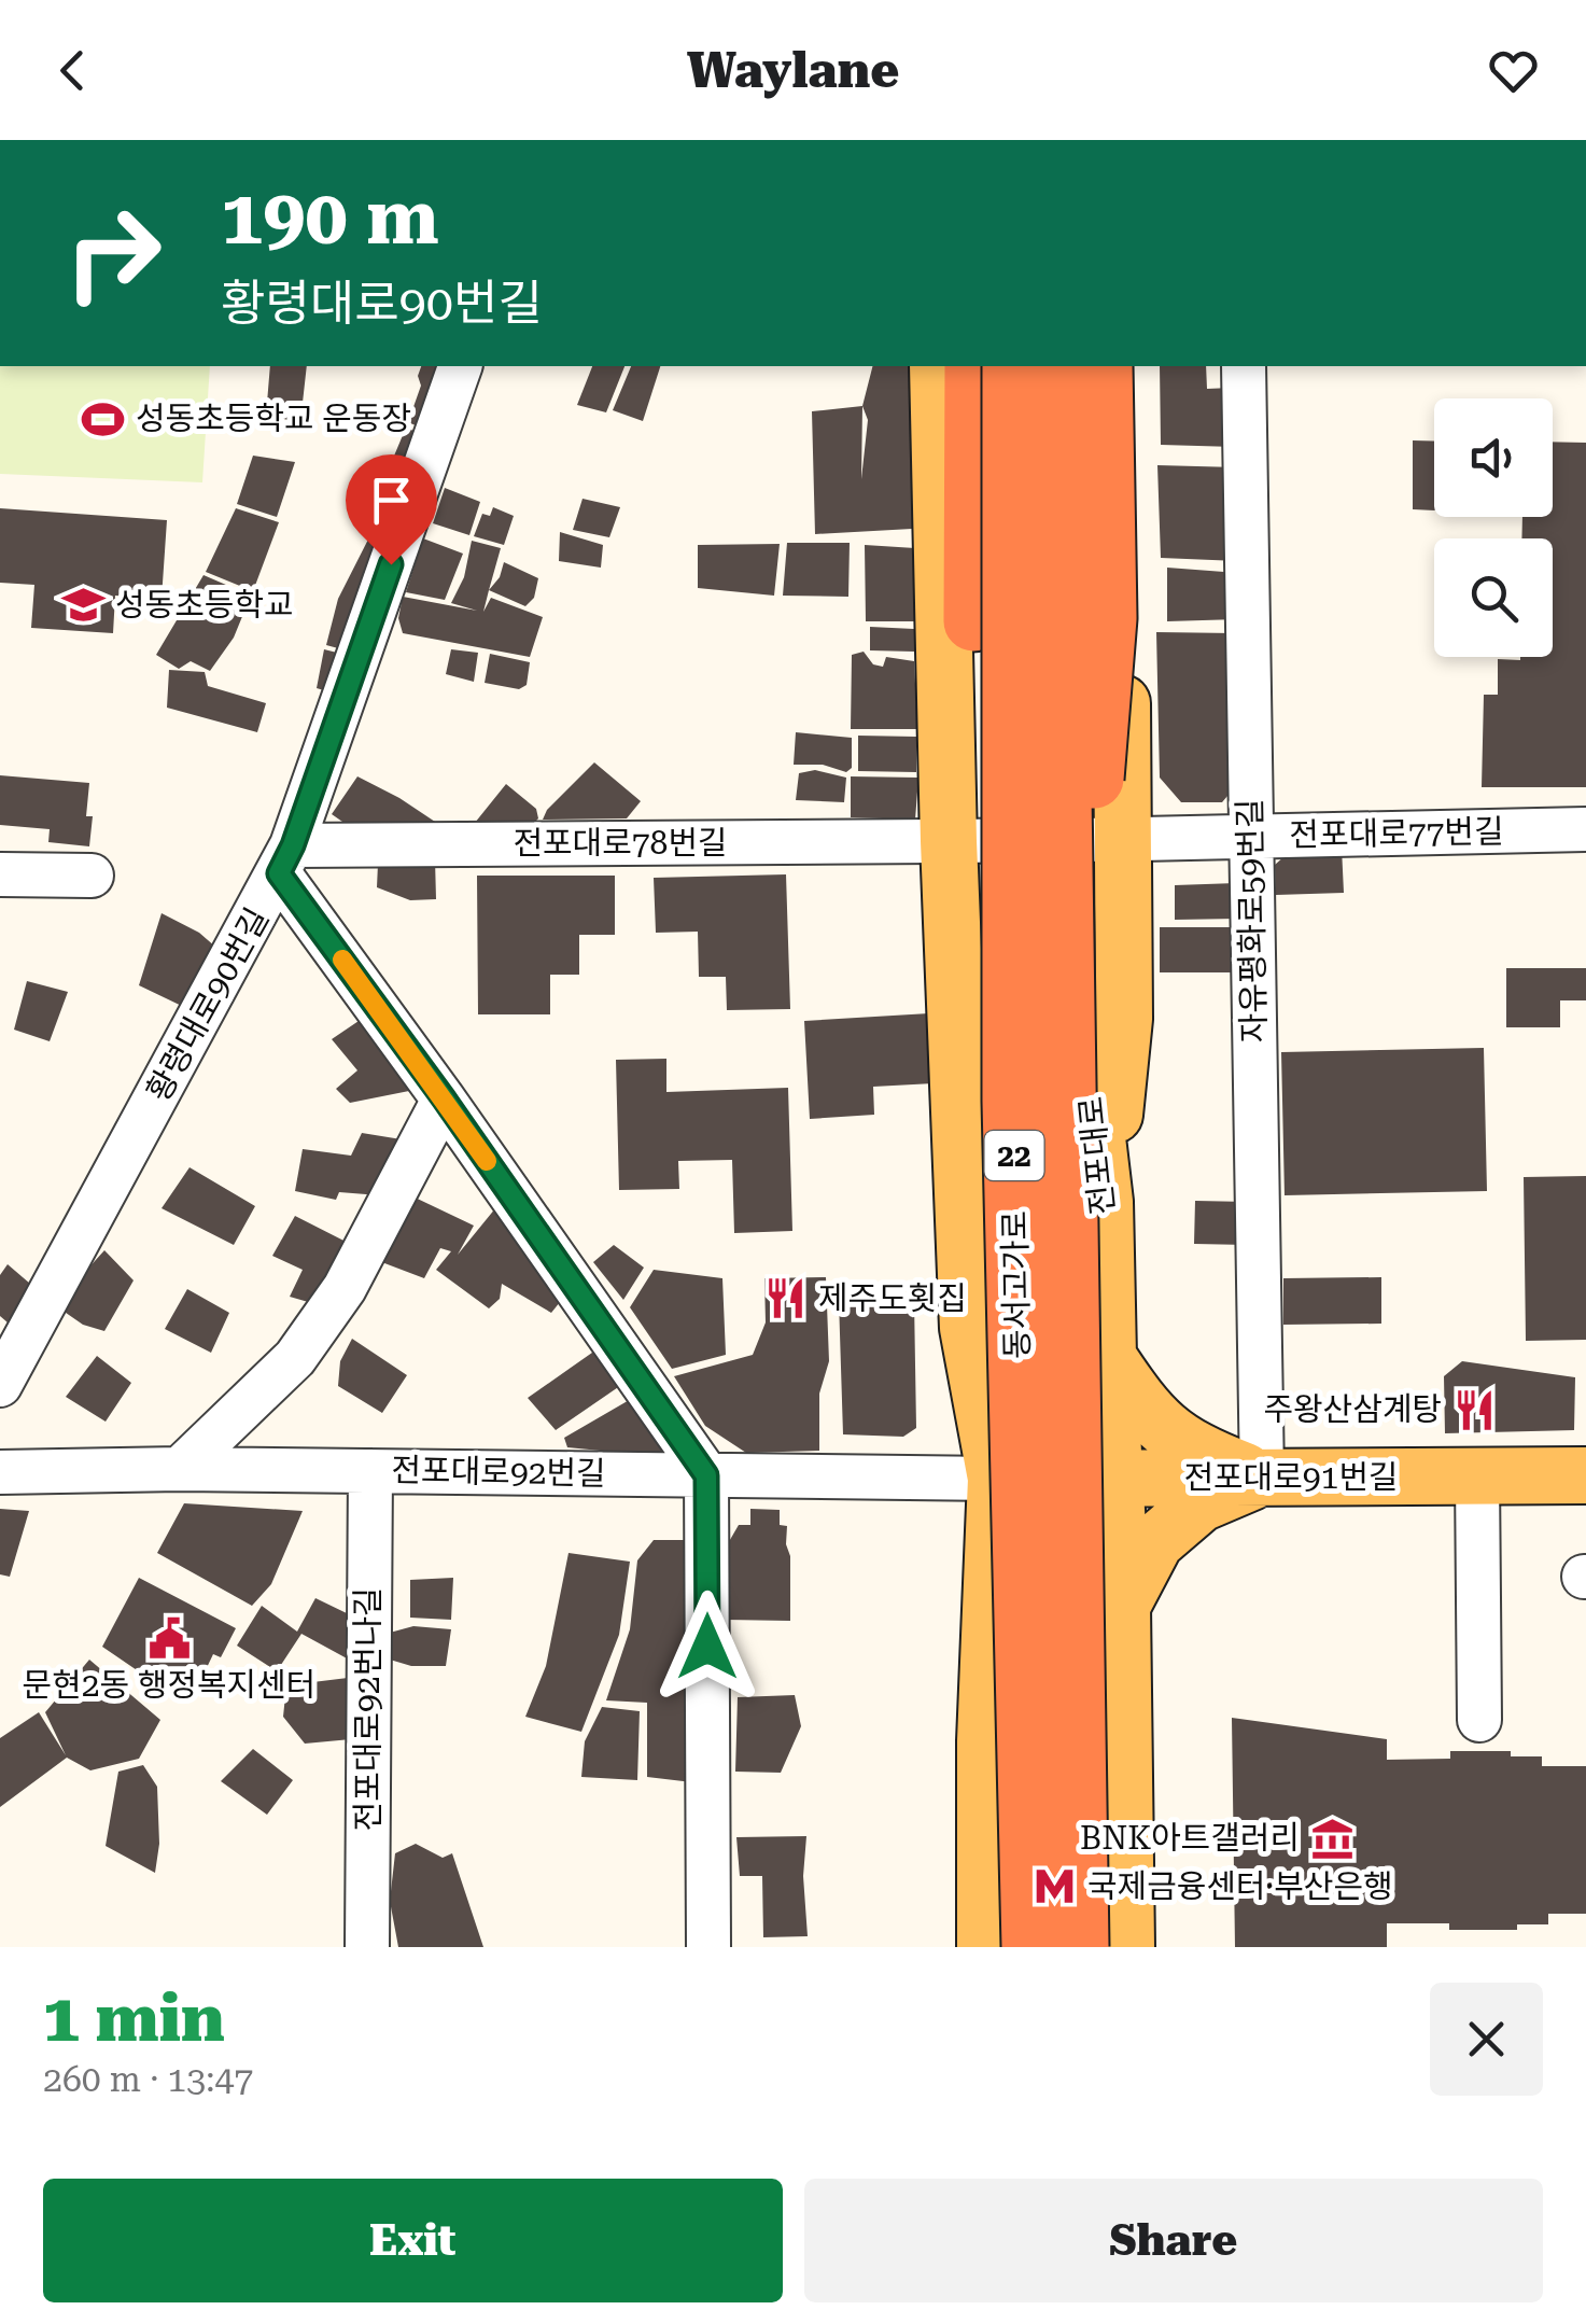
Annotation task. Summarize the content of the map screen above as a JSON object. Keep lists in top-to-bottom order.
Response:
{
  "streets": {
    "highway": ["22", "동서고가로"],
    "main road": ["전포대로", "전포대로91번길"],
    "street": [
      "전포대로77번길",
      "전포대로78번길",
      "자유평화로59번길",
      "황령대로90번길",
      "전포대로92번길",
      "전포대로92번나길"
    ]
  },
  "crossings": [
    ["전포대로77번길", "전포대로78번길"],
    ["전포대로77번길", "자유평화로59번길"],
    ["전포대로77번길", "전포대로"],
    ["전포대로78번길", "황령대로90번길"],
    ["자유평화로59번길", "전포대로91번길"],
    ["전포대로", "전포대로91번길"],
    ["전포대로92번길", "전포대로91번길"],
    ["전포대로92번길", "전포대로92번나길"]
  ],
  "places": {
    "sports": ["성동초등학교 운동장"],
    "school or university": ["성동초등학교"],
    "restaurant": ["제주도횟집", "주왕산삼계탕"],
    "public building": ["문현2동 행정복지센터"],
    "museum": ["BNK아트갤러리"],
    "metro station": ["국제금융센터·부산은행"]
  },
  "page": {
    "header": "Waylane",
    "turn": ["190 m", "황령대로90번길"],
    "heading": ["1 min", "260 m · 13:47"],
    "buttons": ["Exit", "Share"]
  }
}
